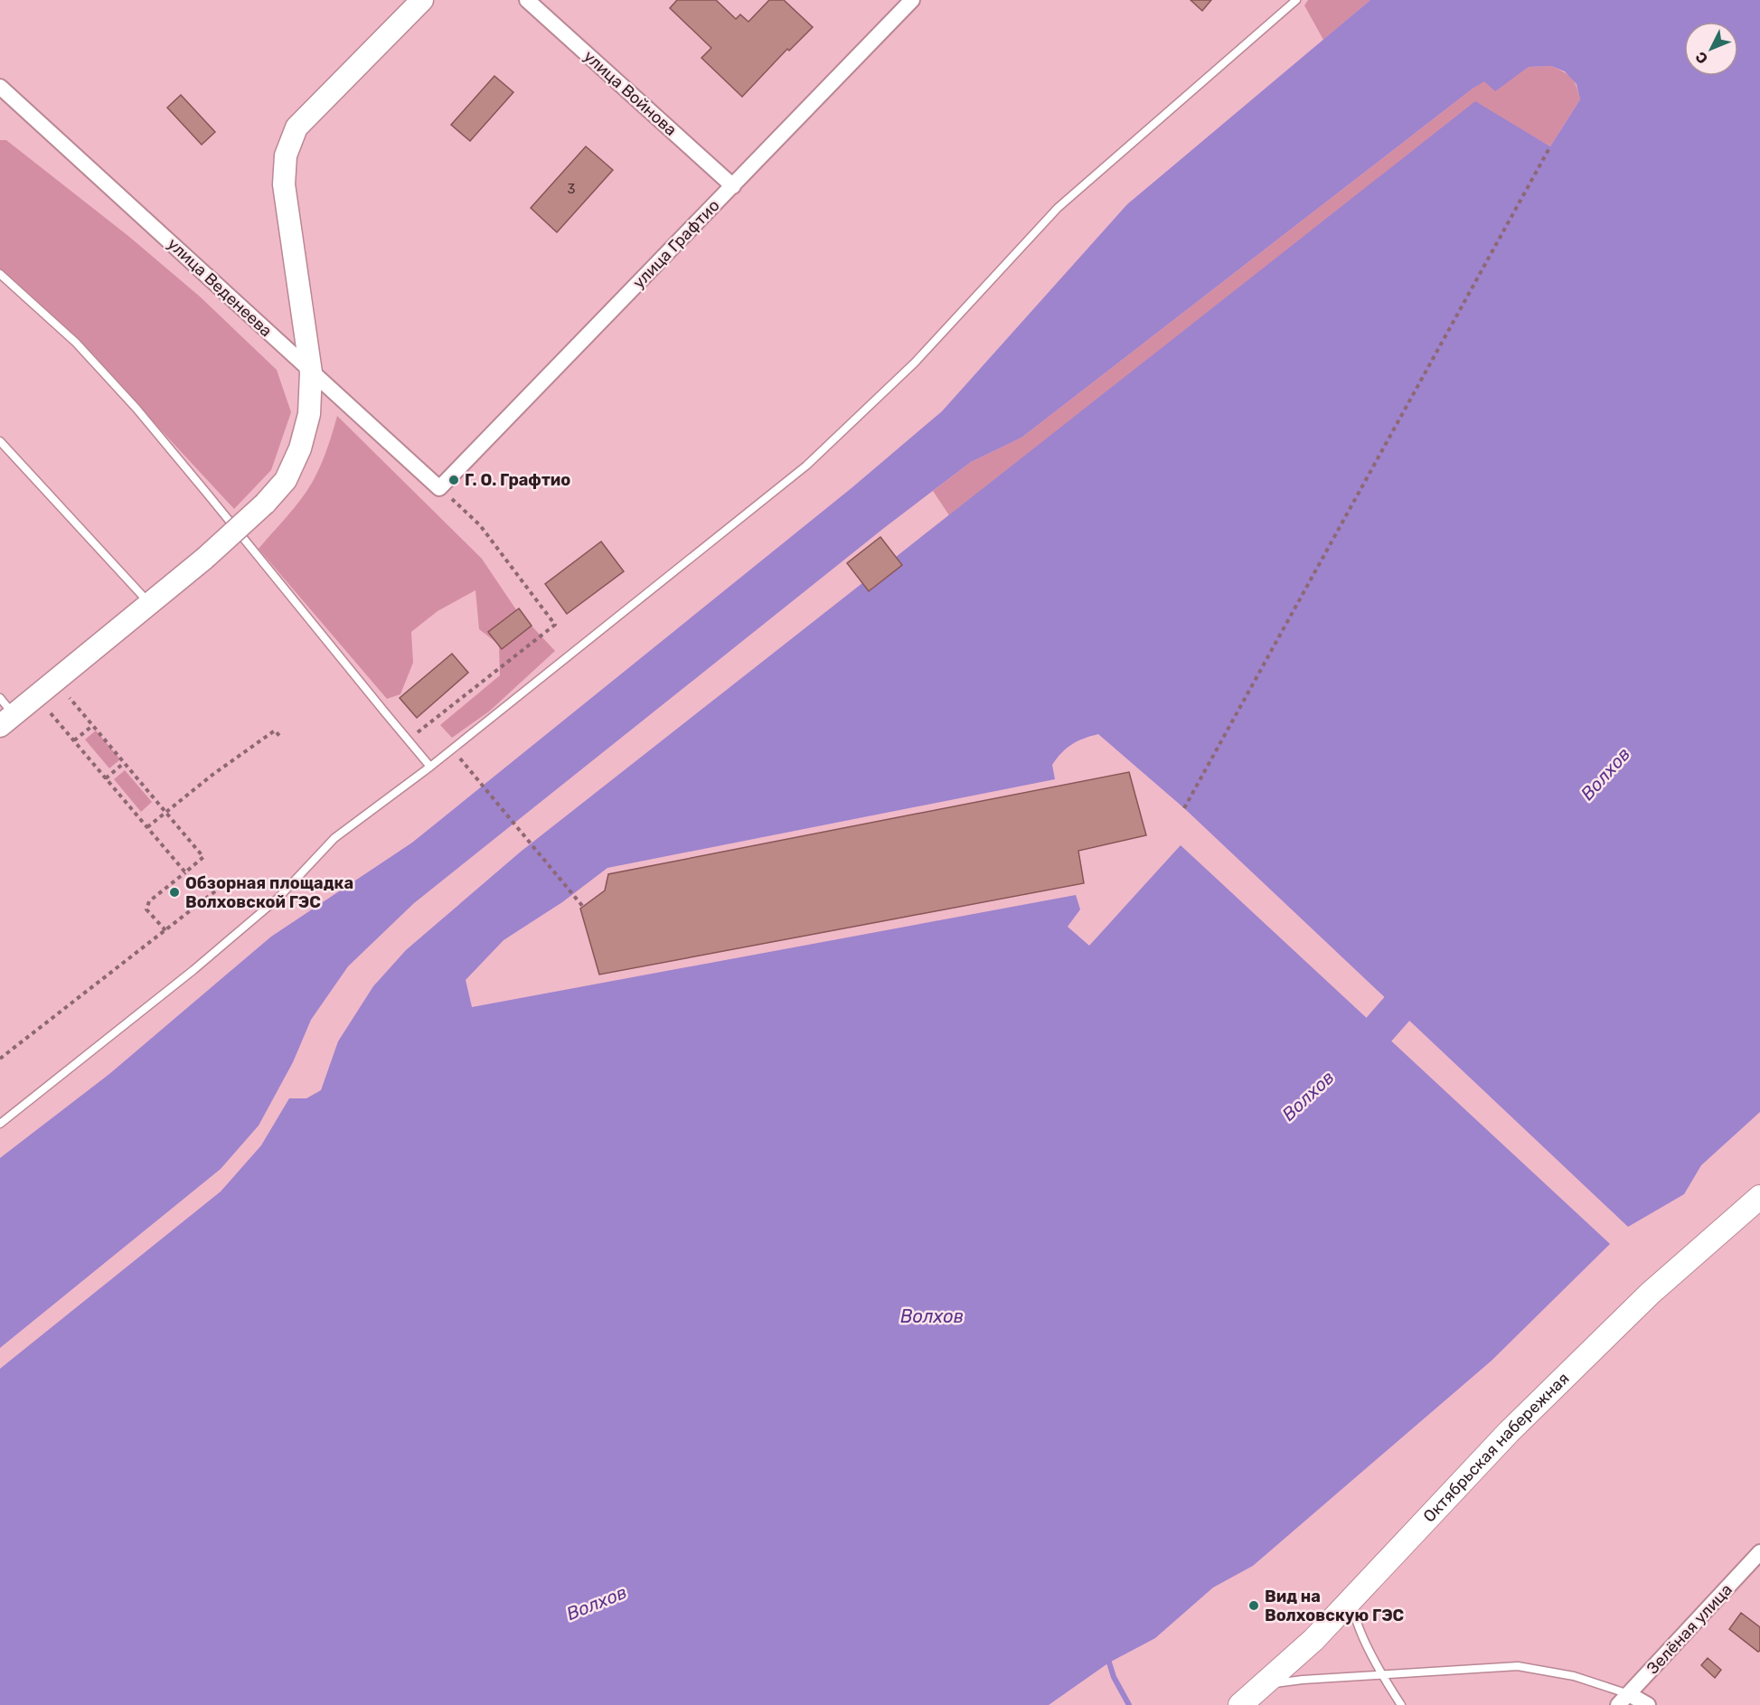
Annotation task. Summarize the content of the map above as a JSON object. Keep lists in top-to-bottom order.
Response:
{
  "streets": {
    "main road": ["Октябрьская набережная"],
    "street": [
      "улица Войнова",
      "улица Графтио",
      "улица Веденеева",
      "Зелёная улица"
    ]
  },
  "crossings": [
    ["улица Войнова", "улица Графтио"],
    ["улица Графтио", "улица Веденеева"]
  ],
  "water": ["Волхов"],
  "places": ["Г. О. Графтио", "Обзорная площадка Волховской ГЭС", "Вид на Волховскую ГЭС"],
  "house_numbers": ["3"],
  "north": "bottom left"
}
